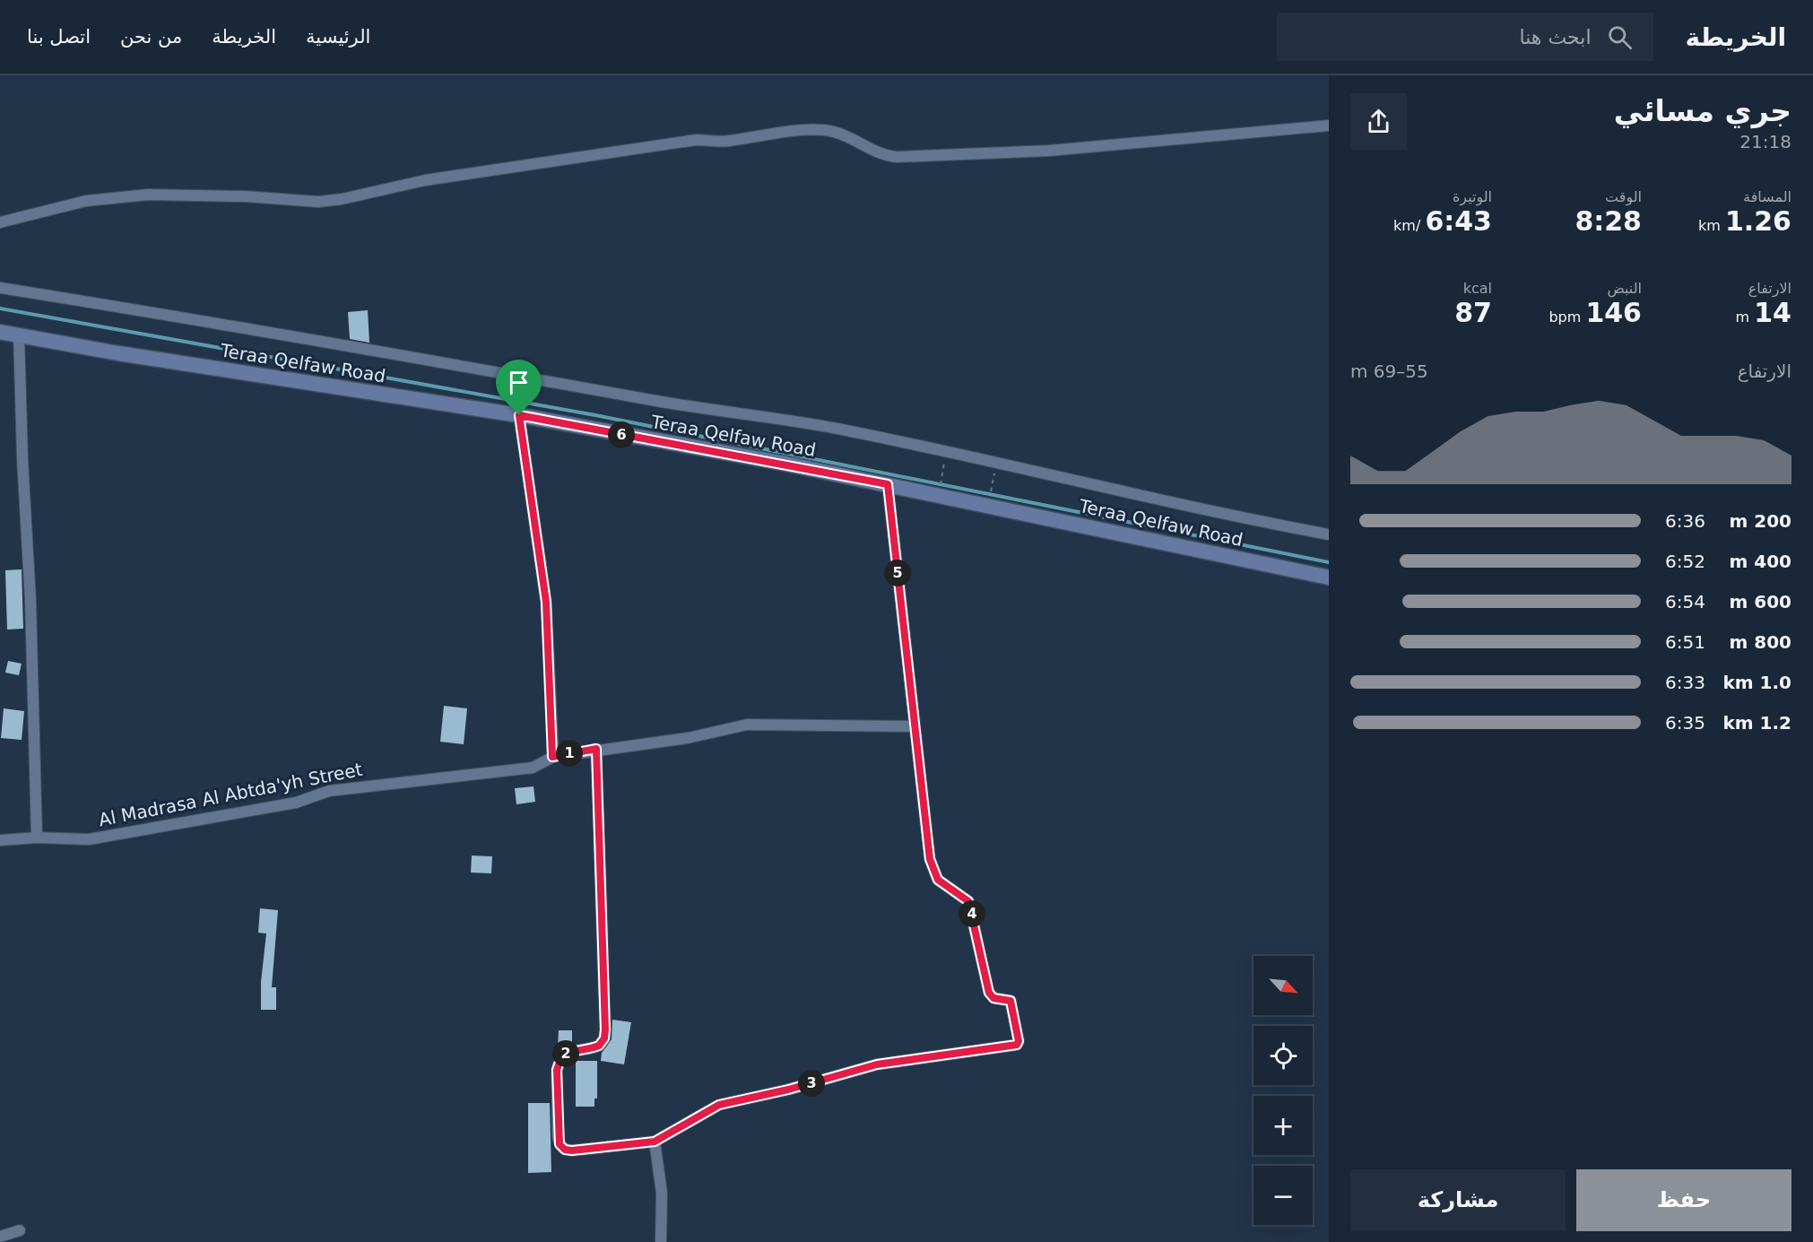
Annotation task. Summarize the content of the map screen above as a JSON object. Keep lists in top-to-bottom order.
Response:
{
  "streets": {
    "street": ["Teraa Qelfaw Road", "Al Madrasa Al Abtda'yh Street"]
  },
  "north": "bottom right",
  "page": {
    "header": "الخريطة",
    "search": "ابحث هنا",
    "nav": [
      "الرئيسية",
      "الخريطة",
      "من نحن",
      "اتصل بنا"
    ],
    "heading": ["جري مسائي", "21:18"],
    "stats": [
      ["المسافة", "1.26 km"],
      ["الوقت", "8:28"],
      ["الوتيرة", "6:43 /km"],
      ["الارتفاع", "14 m"],
      ["النبض", "146 bpm"],
      ["kcal", "87"]
    ],
    "chart": ["الارتفاع", "55–69 m"],
    "pins": [
      "6",
      "5",
      "1",
      "4",
      "2",
      "3"
    ],
    "list": [
      {
        "name": "200 m",
        "note": "6:36"
      },
      {
        "name": "400 m",
        "note": "6:52"
      },
      {
        "name": "600 m",
        "note": "6:54"
      },
      {
        "name": "800 m",
        "note": "6:51"
      },
      {
        "name": "1.0 km",
        "note": "6:33"
      },
      {
        "name": "1.2 km",
        "note": "6:35"
      }
    ],
    "map_buttons": ["+", "−"],
    "buttons": ["حفظ", "مشاركة"]
  }
}
